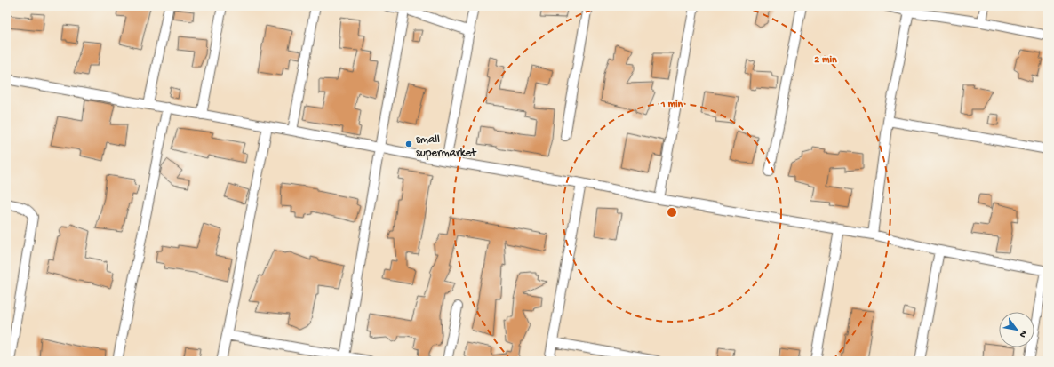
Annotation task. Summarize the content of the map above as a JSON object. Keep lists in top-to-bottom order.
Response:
{
  "places": ["small supermarket"],
  "north": "bottom right",
  "rings": ["2 min", "1 min"]
}
